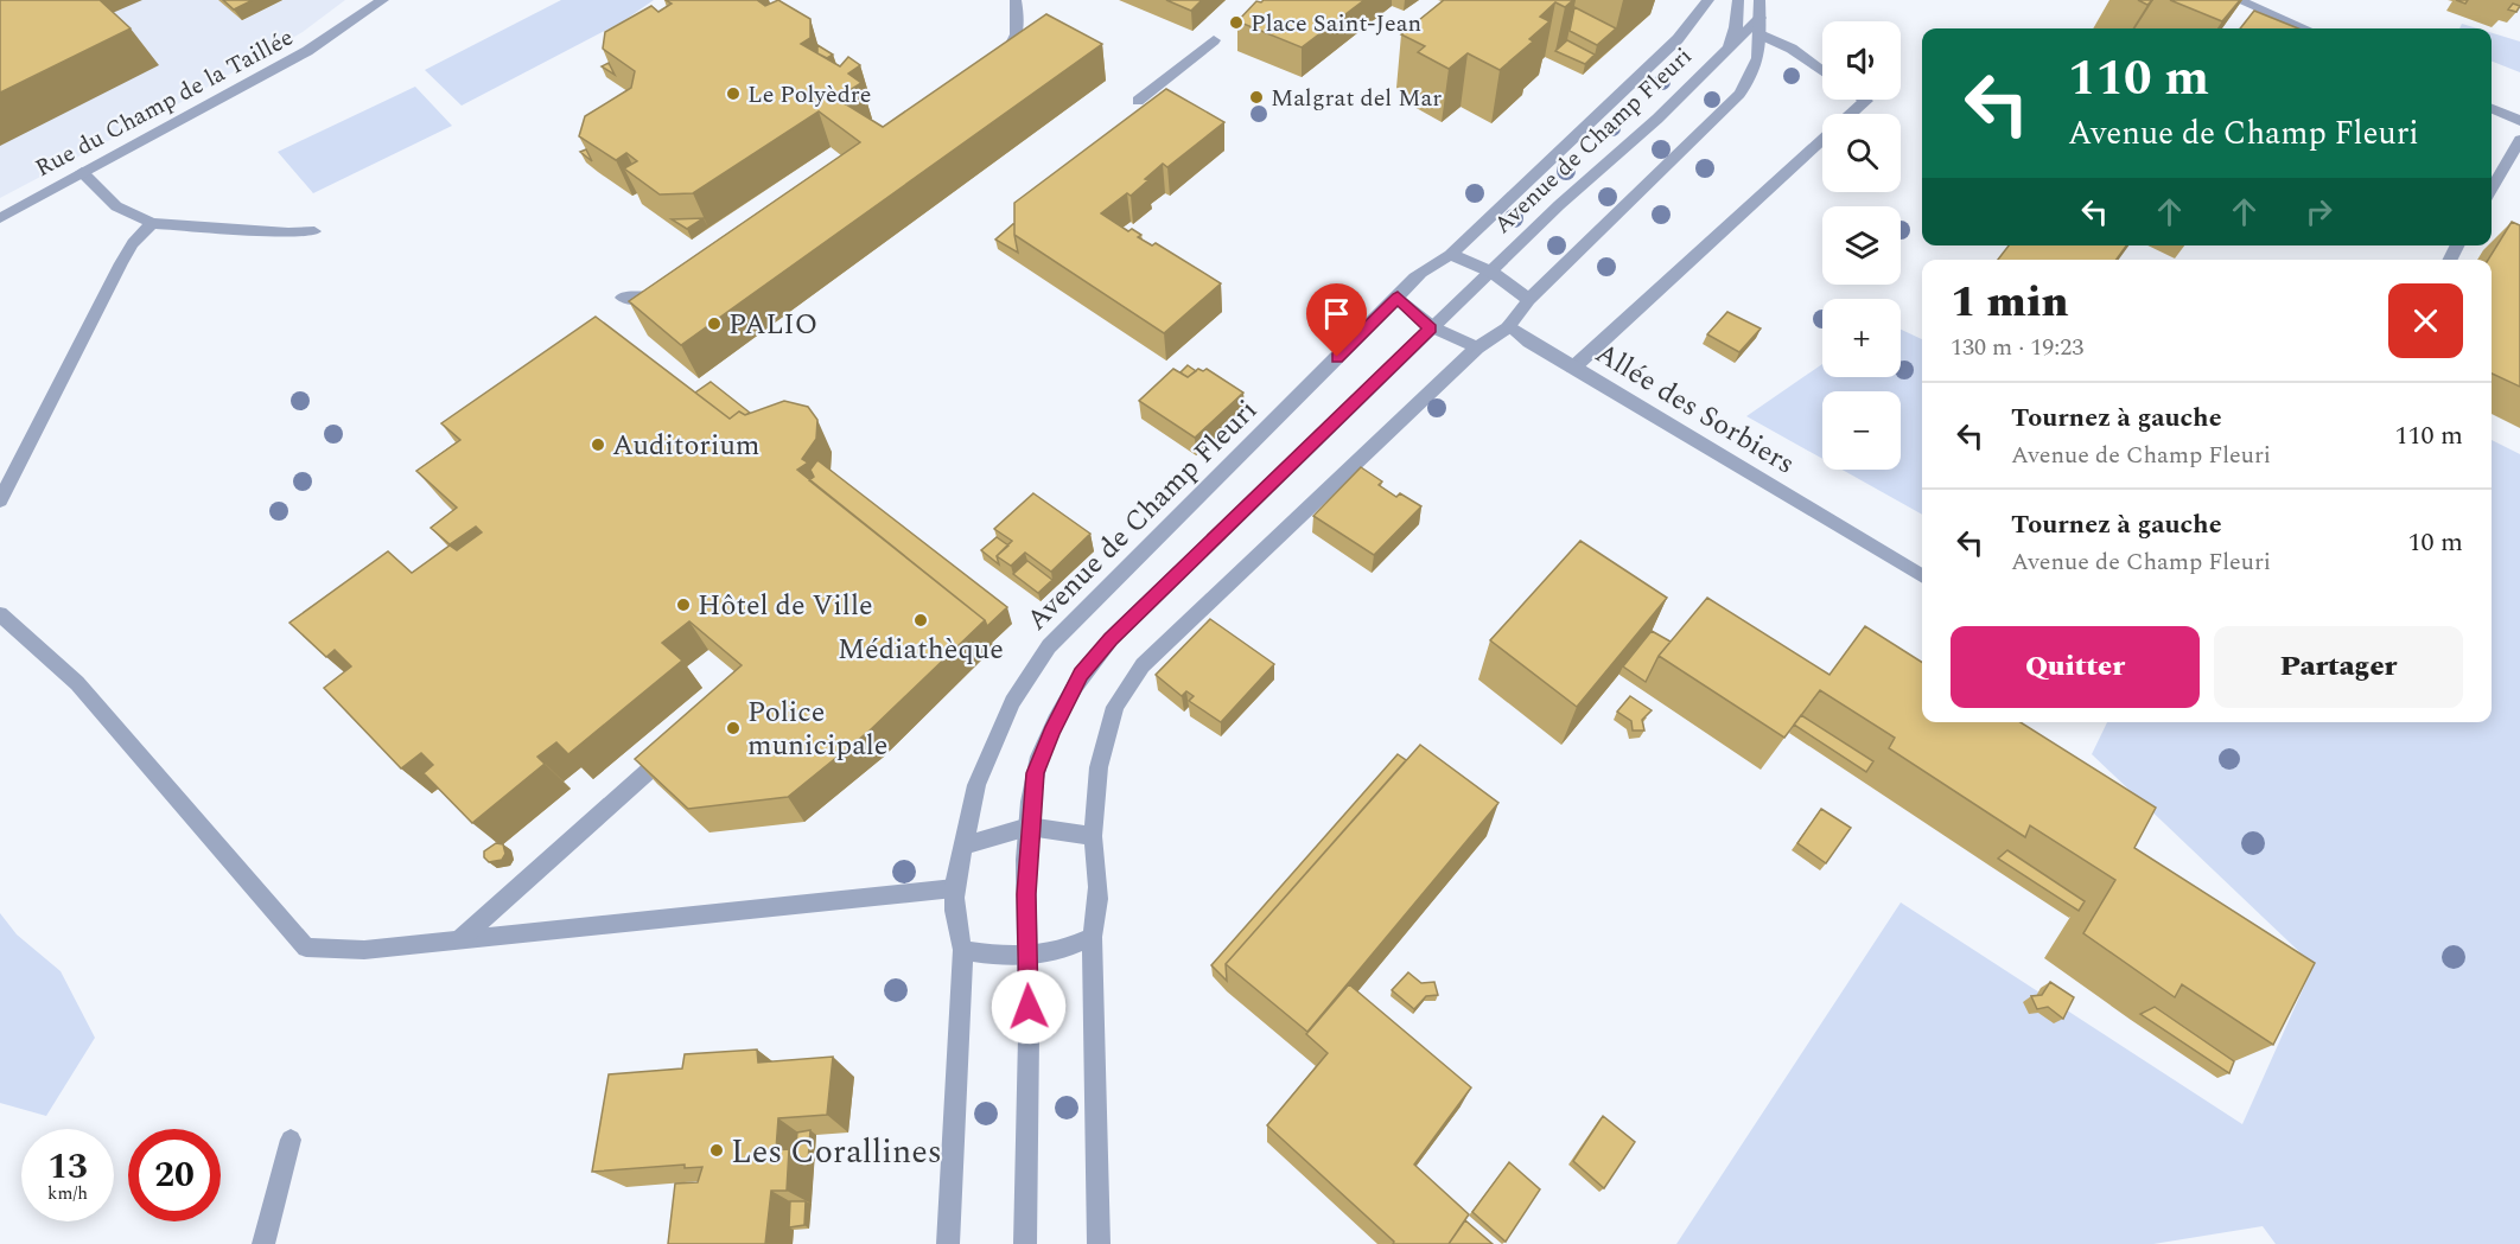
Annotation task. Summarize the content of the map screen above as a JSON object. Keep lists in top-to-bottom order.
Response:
{
  "streets": {
    "street": ["Rue du Champ de la Taillée", "Avenue de Champ Fleuri", "Allée des Sorbiers"]
  },
  "places": [
    "Place Saint-Jean",
    "Le Polyèdre",
    "Malgrat del Mar",
    "PALIO",
    "Auditorium",
    "Hôtel de Ville",
    "Médiathèque",
    "Police municipale",
    "Les Corallines"
  ],
  "page": {
    "map_buttons": ["+", "−"],
    "turn": ["110 m", "Avenue de Champ Fleuri"],
    "heading": ["1 min", "130 m · 19:23"],
    "list": [
      {
        "name": "Tournez à gauche",
        "note": "Avenue de Champ Fleuri",
        "value": "110 m"
      },
      {
        "name": "Tournez à gauche",
        "note": "Avenue de Champ Fleuri",
        "value": "10 m"
      }
    ],
    "buttons": ["Quitter", "Partager"],
    "speed": "13 km/h",
    "limit": "20"
  }
}
